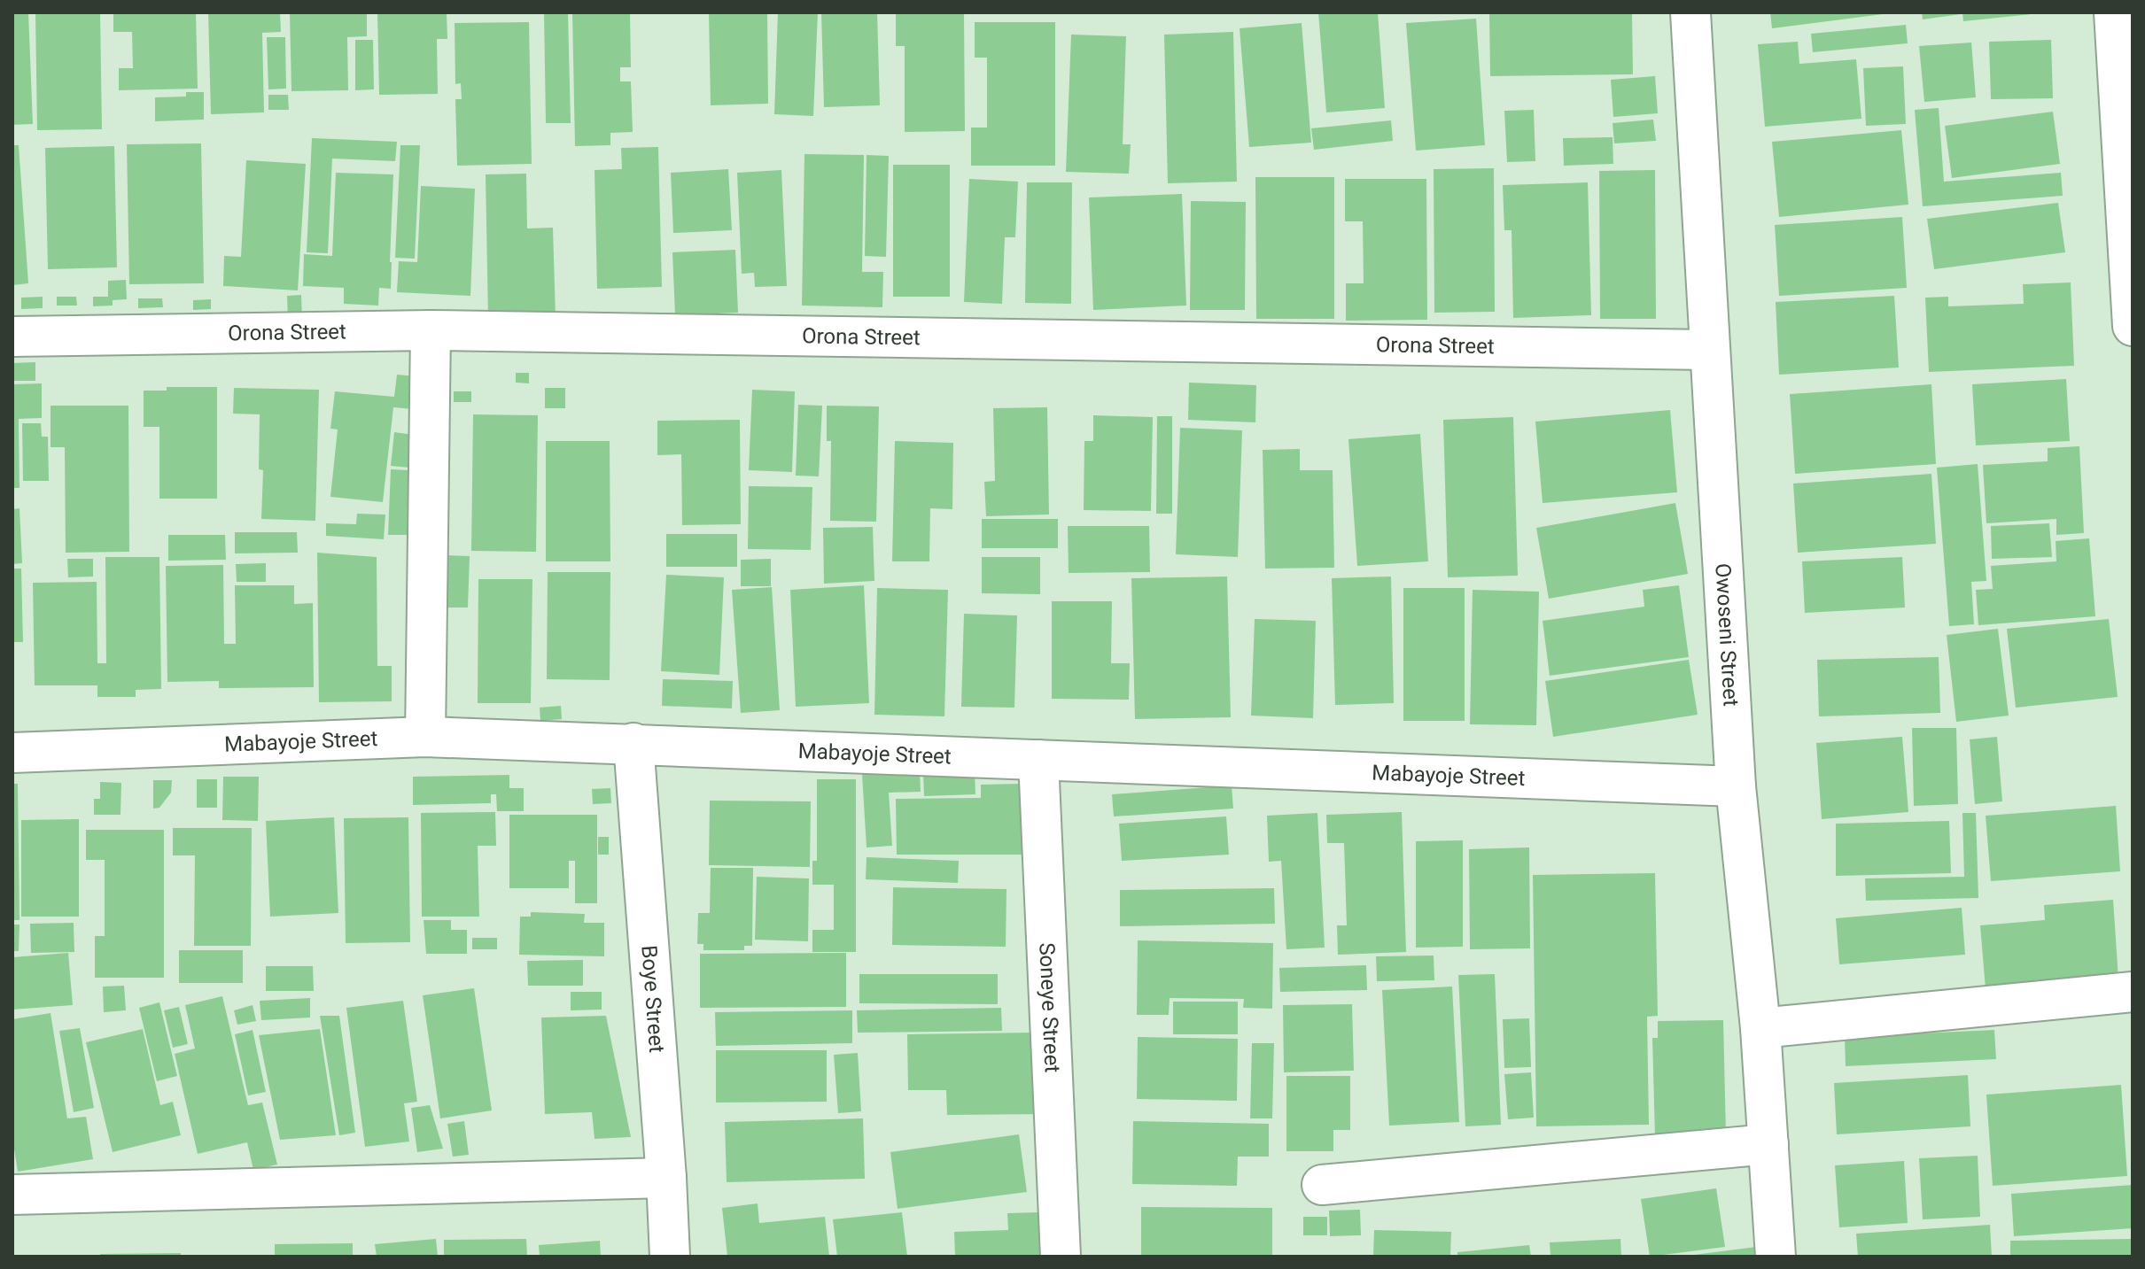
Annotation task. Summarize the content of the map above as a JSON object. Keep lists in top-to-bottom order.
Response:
{
  "streets": {
    "street": [
      "Orona Street",
      "Owoseni Street",
      "Mabayoje Street",
      "Boye Street",
      "Soneye Street"
    ]
  },
  "crossings": [
    ["Orona Street", "Owoseni Street"],
    ["Owoseni Street", "Mabayoje Street"],
    ["Mabayoje Street", "Boye Street"],
    ["Mabayoje Street", "Soneye Street"]
  ]
}
